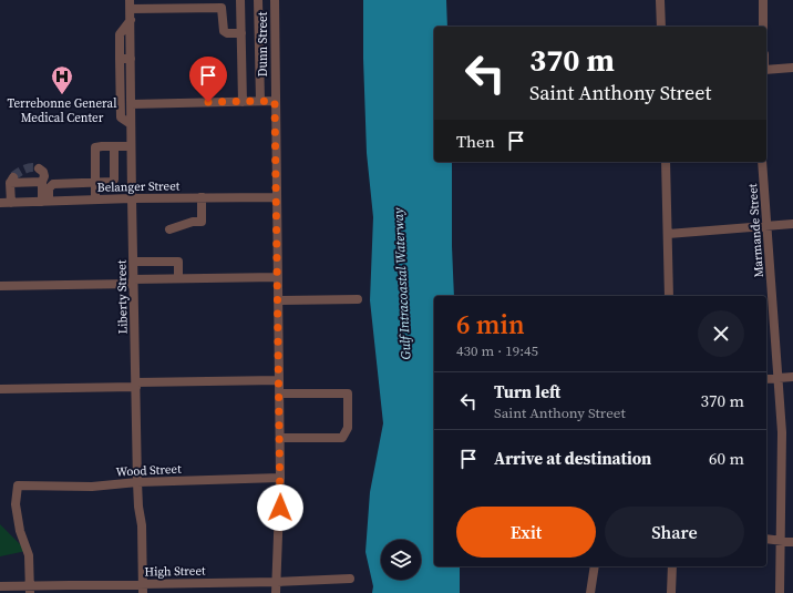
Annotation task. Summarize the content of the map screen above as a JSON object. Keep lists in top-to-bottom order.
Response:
{
  "streets": {
    "street": [
      "Dunn Street",
      "Belanger Street",
      "Marmande Street",
      "Liberty Street",
      "Wood Street",
      "High Street"
    ]
  },
  "crossings": [
    ["Dunn Street", "Belanger Street"],
    ["Dunn Street", "Wood Street"],
    ["Dunn Street", "High Street"],
    ["Belanger Street", "Liberty Street"],
    ["Liberty Street", "Wood Street"],
    ["Liberty Street", "High Street"],
    ["Wood Street", "High Street"]
  ],
  "water": ["Gulf Intracoastal Waterway"],
  "places": {
    "hospital": ["Terrebonne General Medical Center"]
  },
  "page": {
    "turn": ["370 m", "Saint Anthony Street"],
    "then": "Then",
    "heading": ["6 min", "430 m · 19:45"],
    "list": [
      {
        "name": "Turn left",
        "note": "Saint Anthony Street",
        "value": "370 m"
      },
      {
        "name": "Arrive at destination",
        "value": "60 m"
      }
    ],
    "buttons": ["Exit", "Share"]
  }
}
